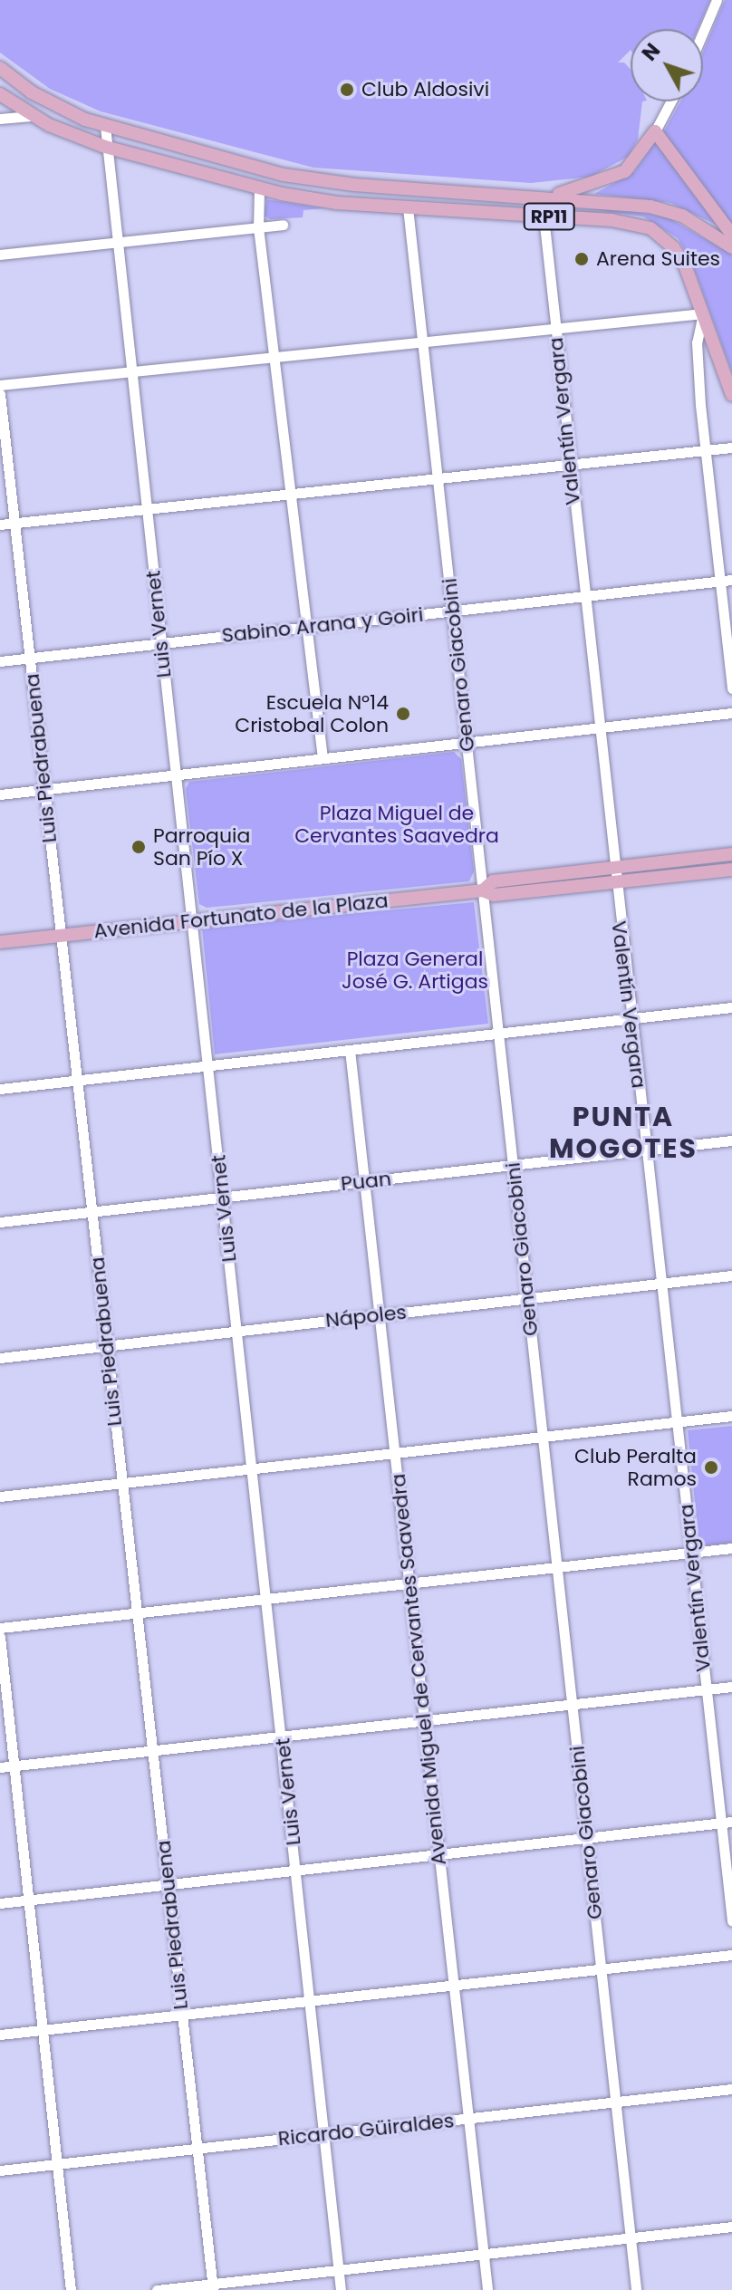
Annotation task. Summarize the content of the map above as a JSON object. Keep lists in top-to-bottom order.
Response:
{
  "streets": {
    "main road": ["RP11", "Avenida Fortunato de la Plaza"],
    "street": [
      "Valentín Vergara",
      "Luis Vernet",
      "Sabino Arana y Goiri",
      "Genaro Giacobini",
      "Luis Piedrabuena",
      "Puan",
      "Nápoles",
      "Avenida Miguel de Cervantes Saavedra",
      "Ricardo Güiraldes"
    ]
  },
  "crossings": [
    ["RP11", "Valentín Vergara"],
    ["RP11", "Luis Vernet"],
    ["RP11", "Genaro Giacobini"],
    ["Valentín Vergara", "Sabino Arana y Goiri"],
    ["Valentín Vergara", "Avenida Fortunato de la Plaza"],
    ["Valentín Vergara", "Puan"],
    ["Valentín Vergara", "Nápoles"],
    ["Luis Vernet", "Sabino Arana y Goiri"],
    ["Luis Vernet", "Avenida Fortunato de la Plaza"],
    ["Luis Vernet", "Puan"],
    ["Luis Vernet", "Nápoles"],
    ["Luis Vernet", "Ricardo Güiraldes"],
    ["Sabino Arana y Goiri", "Genaro Giacobini"],
    ["Sabino Arana y Goiri", "Luis Piedrabuena"],
    ["Genaro Giacobini", "Avenida Fortunato de la Plaza"],
    ["Genaro Giacobini", "Puan"],
    ["Genaro Giacobini", "Nápoles"],
    ["Genaro Giacobini", "Ricardo Güiraldes"],
    ["Luis Piedrabuena", "Avenida Fortunato de la Plaza"],
    ["Luis Piedrabuena", "Puan"],
    ["Luis Piedrabuena", "Nápoles"],
    ["Luis Piedrabuena", "Ricardo Güiraldes"],
    ["Puan", "Avenida Miguel de Cervantes Saavedra"],
    ["Nápoles", "Avenida Miguel de Cervantes Saavedra"],
    ["Avenida Miguel de Cervantes Saavedra", "Ricardo Güiraldes"]
  ],
  "districts": ["PUNTA MOGOTES"],
  "parks": ["Plaza Miguel de Cervantes Saavedra", "Plaza General José G. Artigas"],
  "places": [
    "Club Aldosivi",
    "Arena Suites",
    "Escuela N°14 Cristobal Colon",
    "Parroquia San Pío X",
    "Club Peralta Ramos"
  ],
  "north": "top left"
}
